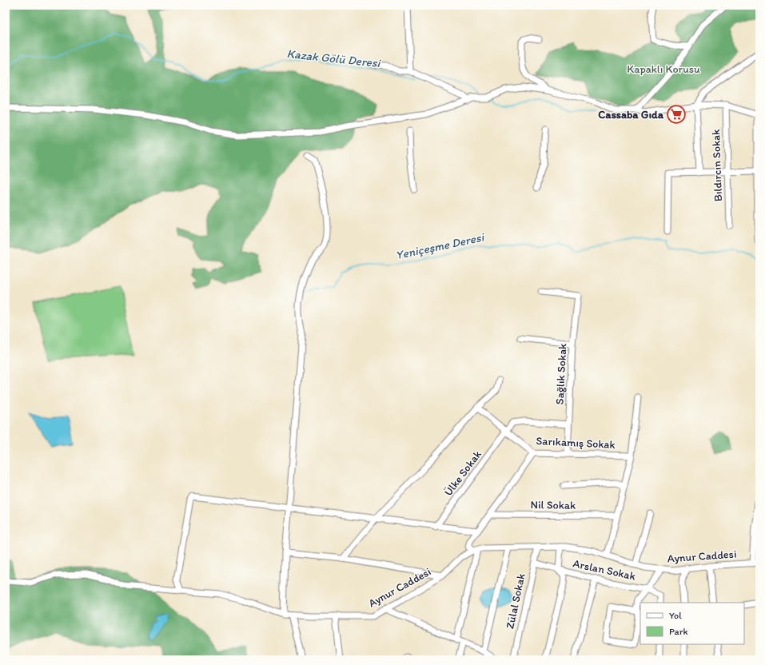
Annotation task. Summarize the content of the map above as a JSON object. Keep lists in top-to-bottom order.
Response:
{
  "streets": {
    "street": [
      "Bıldırcın Sokak",
      "Sağlık Sokak",
      "Sarıkamış Sokak",
      "Ülke Sokak",
      "Nil Sokak",
      "Aynur Caddesi",
      "Arslan Sokak",
      "Zülal Sokak"
    ]
  },
  "crossings": [
    ["Sağlık Sokak", "Sarıkamış Sokak"],
    ["Sağlık Sokak", "Ülke Sokak"],
    ["Sarıkamış Sokak", "Ülke Sokak"],
    ["Aynur Caddesi", "Zülal Sokak"],
    ["Arslan Sokak", "Zülal Sokak"]
  ],
  "water": ["Kazak Gölü Deresi", "Yeniçeşme Deresi"],
  "parks": ["Kapaklı Korusu"],
  "places": {
    "supermarket": ["Cassaba Gıda"]
  },
  "legend": ["Yol", "Park"]
}
